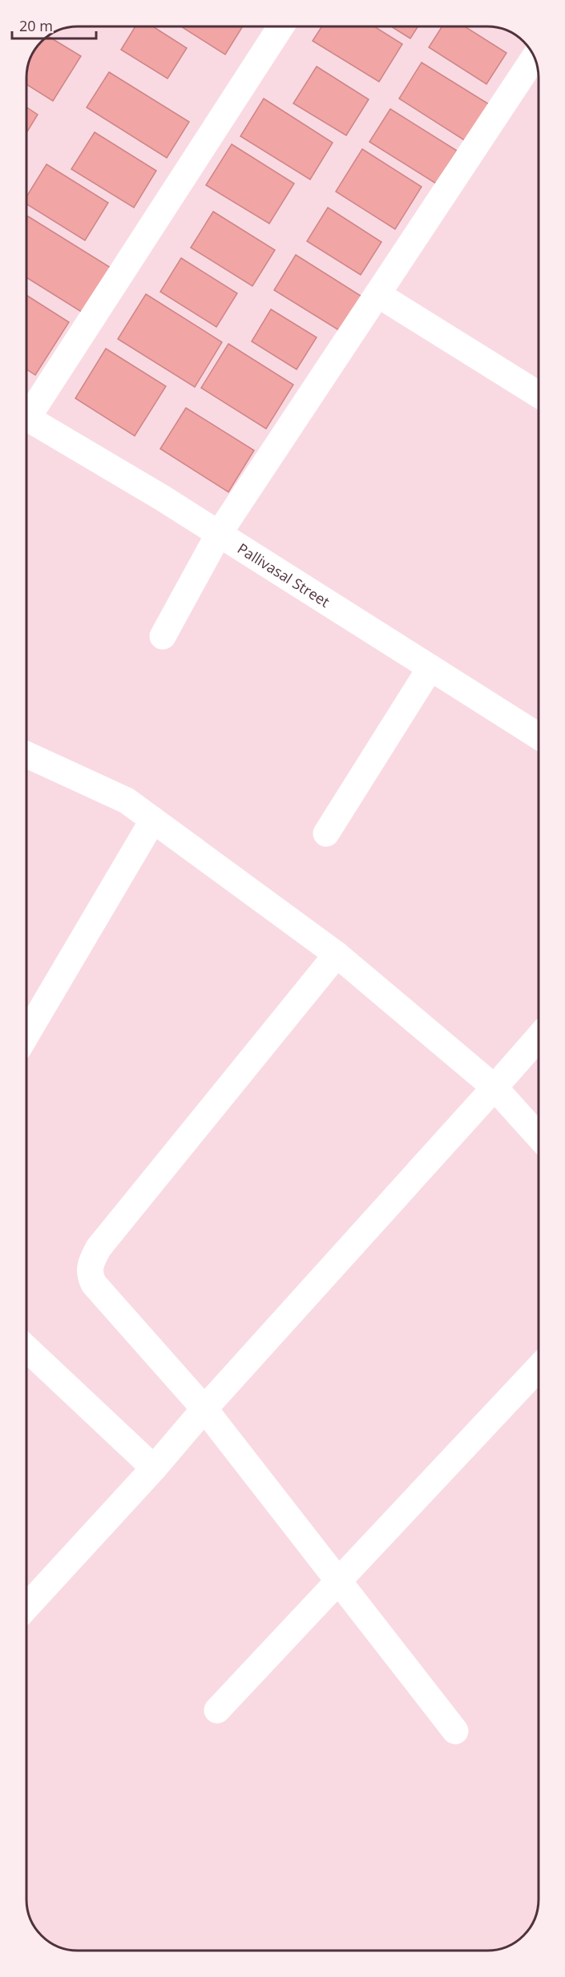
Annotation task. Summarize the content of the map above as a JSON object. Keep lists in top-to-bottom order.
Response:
{
  "streets": {
    "street": ["Pallivasal Street"]
  },
  "scale_bar": "20 m"
}
